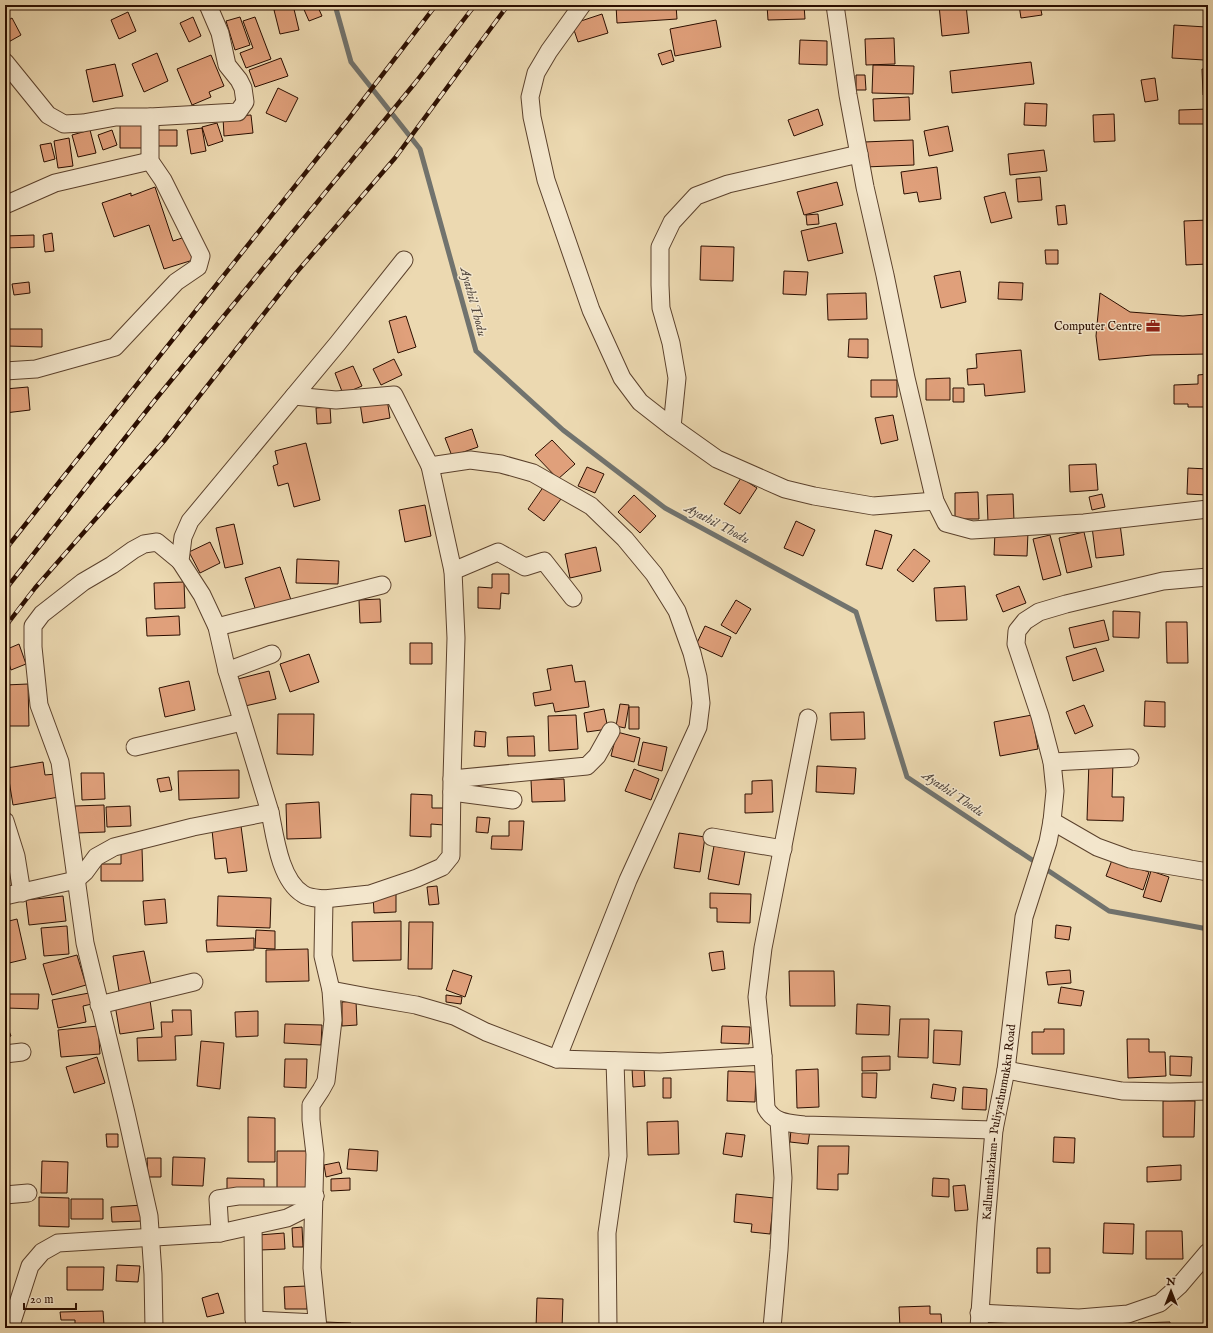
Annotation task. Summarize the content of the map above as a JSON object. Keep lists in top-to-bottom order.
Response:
{
  "streets": {
    "street": ["Kallumthazham- Puliyathumukku Road"]
  },
  "water": ["Ayathil Thodu"],
  "places": {
    "office": ["Computer Centre"]
  },
  "scale_bar": "20 m",
  "north": "top"
}
